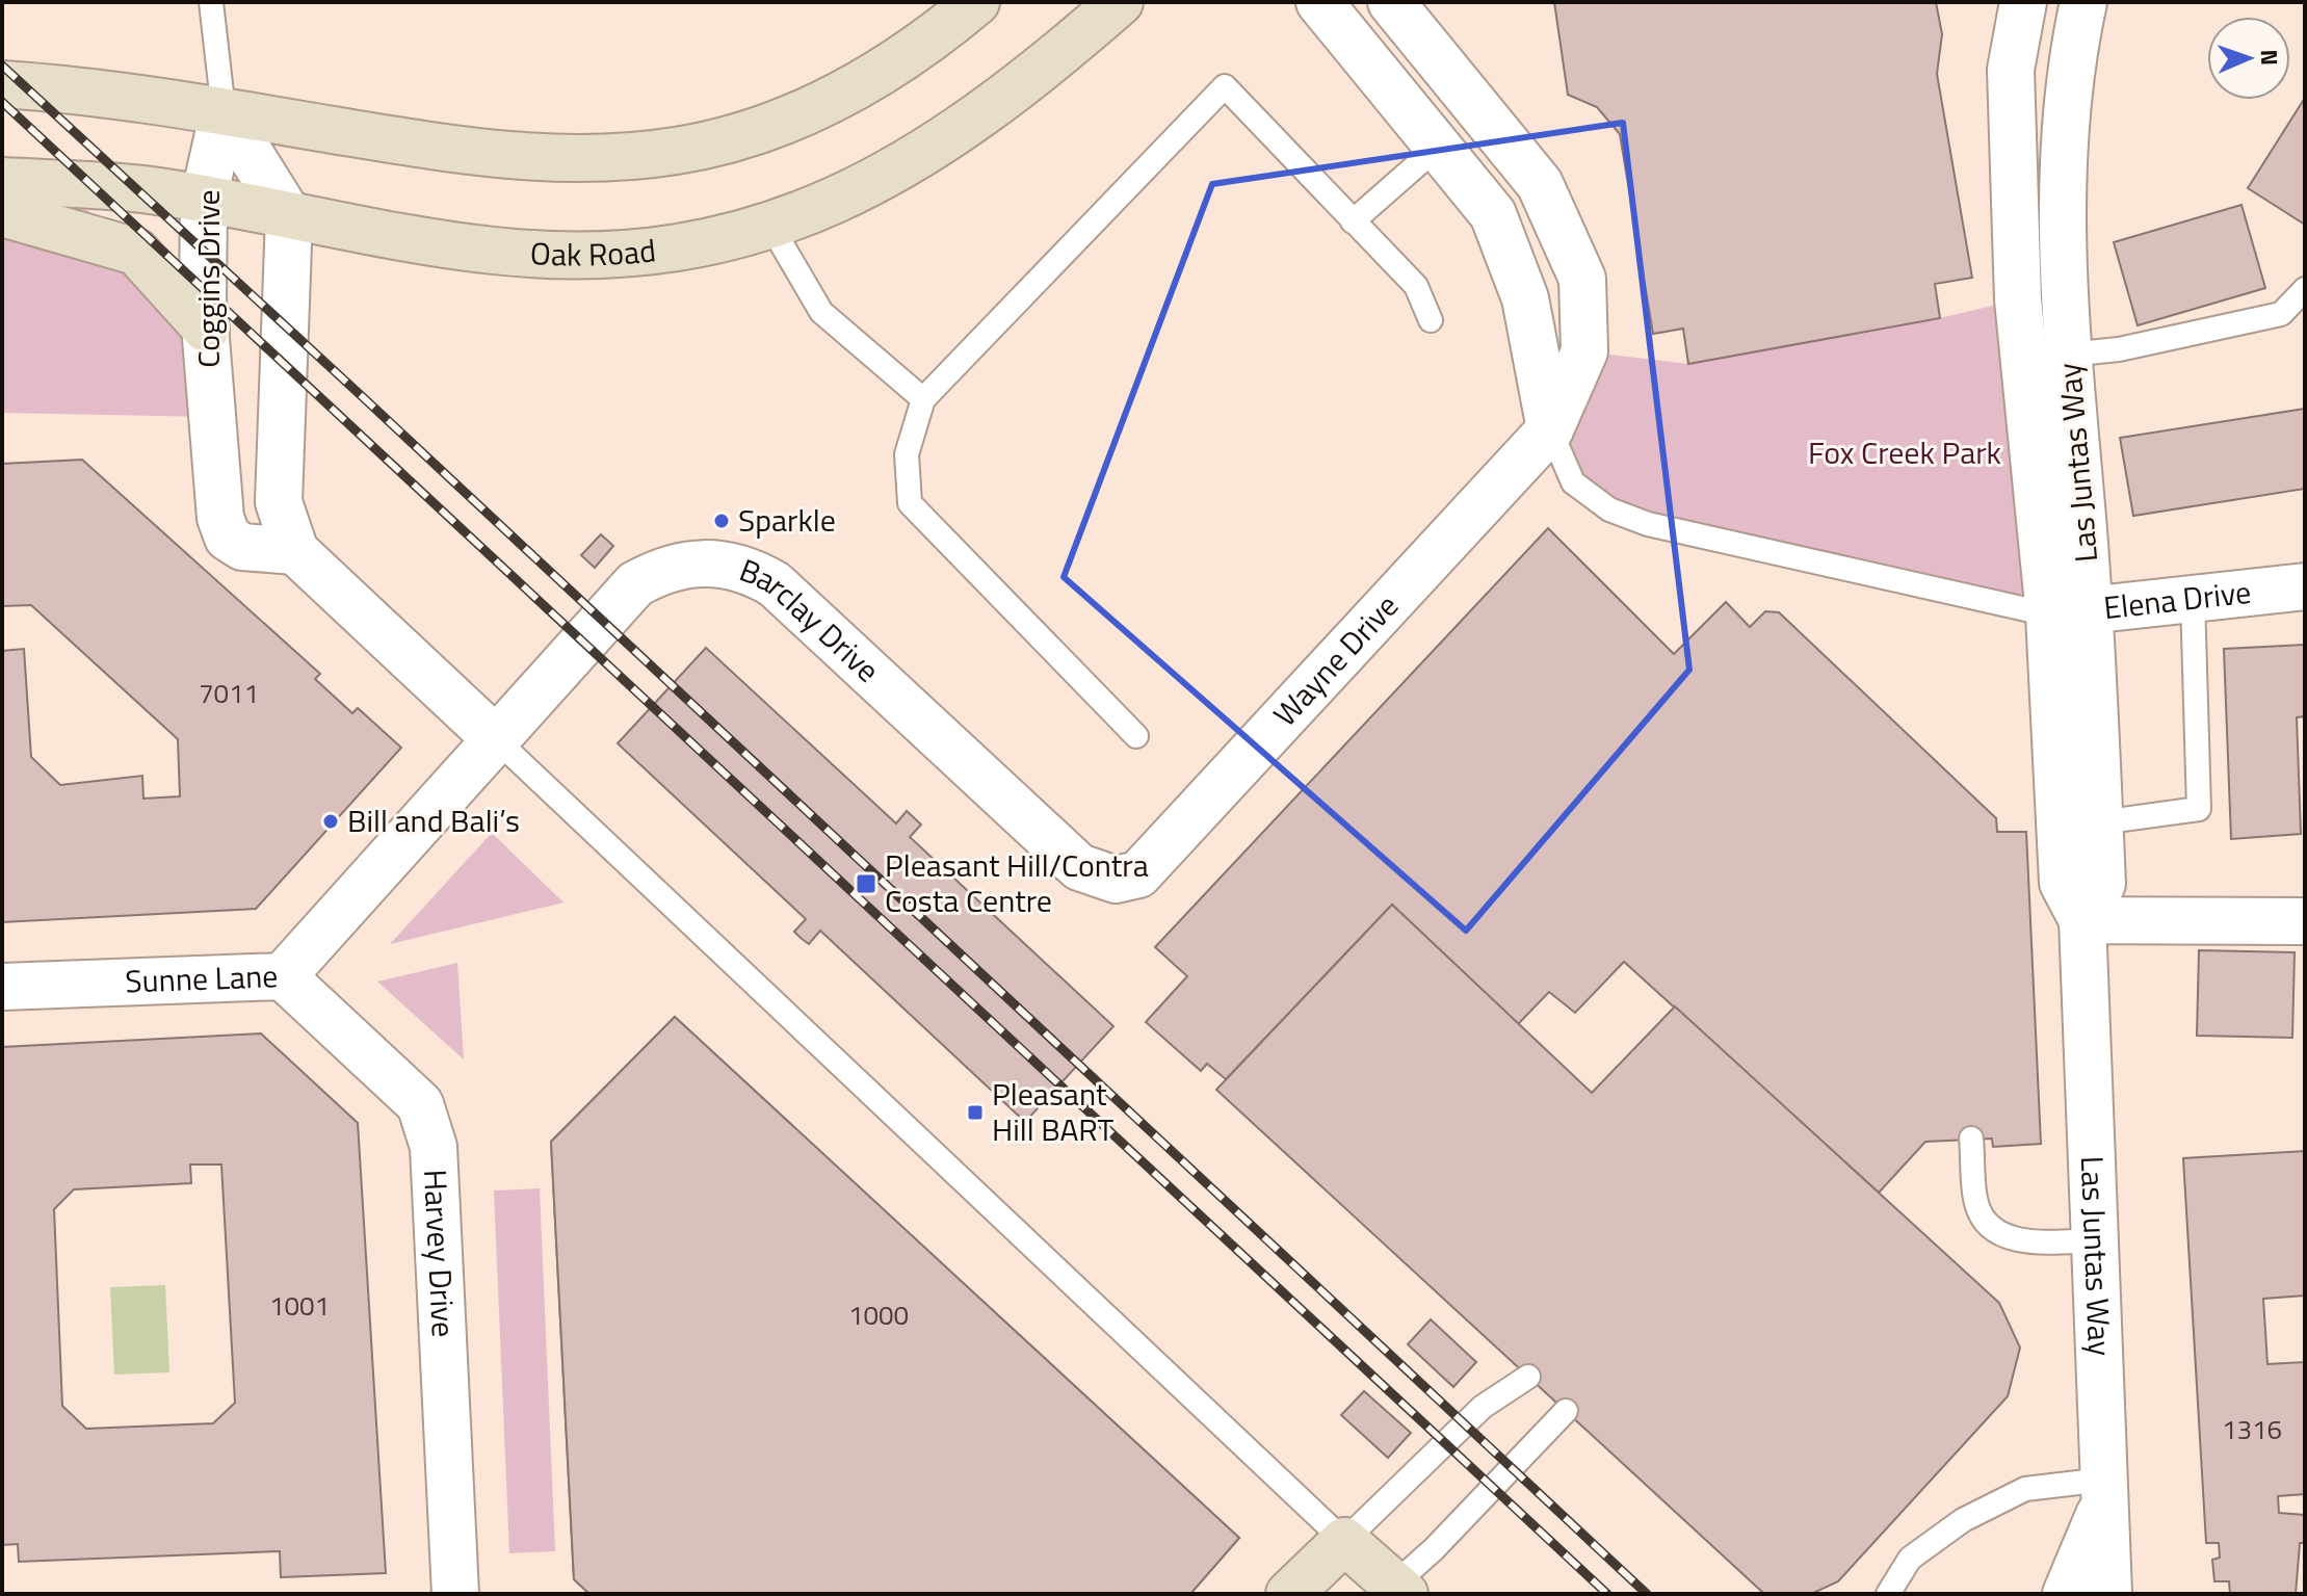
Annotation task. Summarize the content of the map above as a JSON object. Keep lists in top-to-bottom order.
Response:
{
  "streets": {
    "main road": ["Oak Road"],
    "street": [
      "Coggins Drive",
      "Las Juntas Way",
      "Elena Drive",
      "Barclay Drive",
      "Wayne Drive",
      "Sunne Lane",
      "Harvey Drive"
    ]
  },
  "crossings": [
    ["Oak Road", "Coggins Drive"],
    ["Las Juntas Way", "Elena Drive"],
    ["Barclay Drive", "Wayne Drive"],
    ["Barclay Drive", "Sunne Lane"],
    ["Sunne Lane", "Harvey Drive"]
  ],
  "parks": ["Fox Creek Park"],
  "places": {
    "other": ["Sparkle", "Bill and Bali’s"],
    "transit": ["Pleasant Hill/Contra Costa Centre", "Pleasant Hill BART"]
  },
  "house_numbers": [
    "7011",
    "1001",
    "1000",
    "1316"
  ],
  "north": "right"
}
